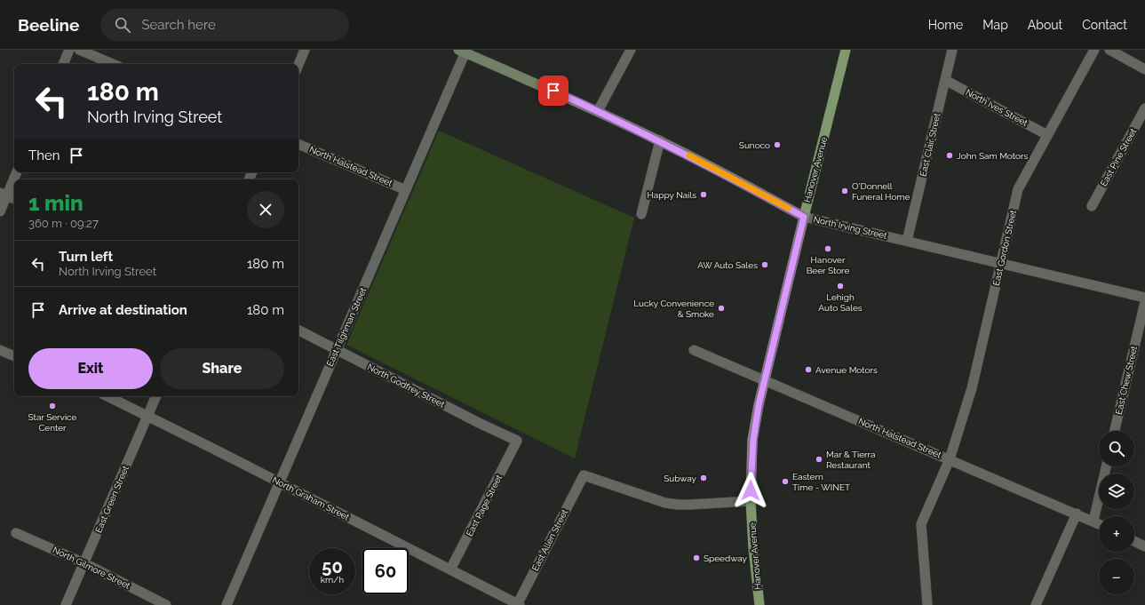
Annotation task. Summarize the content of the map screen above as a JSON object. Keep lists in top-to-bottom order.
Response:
{
  "streets": {
    "main road": ["Hanover Avenue", "North Irving Street"],
    "street": [
      "North Ives Street",
      "East Clair Street",
      "East Pine Street",
      "North Halstead Street",
      "East Gordon Street",
      "East Tilghman Street",
      "East Chew Street",
      "North Godfrey Street",
      "North Graham Street",
      "East Green Street",
      "East Page Street",
      "East Allen Street",
      "North Gilmore Street"
    ]
  },
  "crossings": [
    ["North Ives Street", "East Clair Street"],
    ["North Ives Street", "East Gordon Street"],
    ["East Clair Street", "North Irving Street"],
    ["North Halstead Street", "Hanover Avenue"],
    ["North Halstead Street", "East Gordon Street"],
    ["North Halstead Street", "East Tilghman Street"],
    ["Hanover Avenue", "North Irving Street"],
    ["Hanover Avenue", "East Allen Street"],
    ["North Irving Street", "East Gordon Street"],
    ["North Irving Street", "East Tilghman Street"],
    ["East Tilghman Street", "North Godfrey Street"],
    ["East Tilghman Street", "North Graham Street"],
    ["North Godfrey Street", "East Page Street"],
    ["North Graham Street", "East Green Street"],
    ["North Graham Street", "East Page Street"],
    ["North Graham Street", "East Allen Street"],
    ["East Green Street", "North Gilmore Street"]
  ],
  "places": [
    "Sunoco",
    "John Sam Motors",
    "O'Donnell Funeral Home",
    "Happy Nails",
    "Hanover Beer Store",
    "AW Auto Sales",
    "Lehigh Auto Sales",
    "Lucky Convenience & Smoke",
    "Avenue Motors",
    "Star Service Center",
    "Mar & Tierra Restaurant",
    "Subway",
    "Eastern Time - WINET",
    "Speedway"
  ],
  "page": {
    "header": "Beeline",
    "search": "Search here",
    "nav": [
      "Home",
      "Map",
      "About",
      "Contact"
    ],
    "turn": ["180 m", "North Irving Street"],
    "then": "Then",
    "heading": ["1 min", "360 m · 09:27"],
    "list": [
      {
        "name": "Turn left",
        "note": "North Irving Street",
        "value": "180 m"
      },
      {
        "name": "Arrive at destination",
        "value": "180 m"
      }
    ],
    "buttons": ["Exit", "Share"],
    "map_buttons": ["+", "−"],
    "speed": "50 km/h",
    "limit": "60"
  }
}
